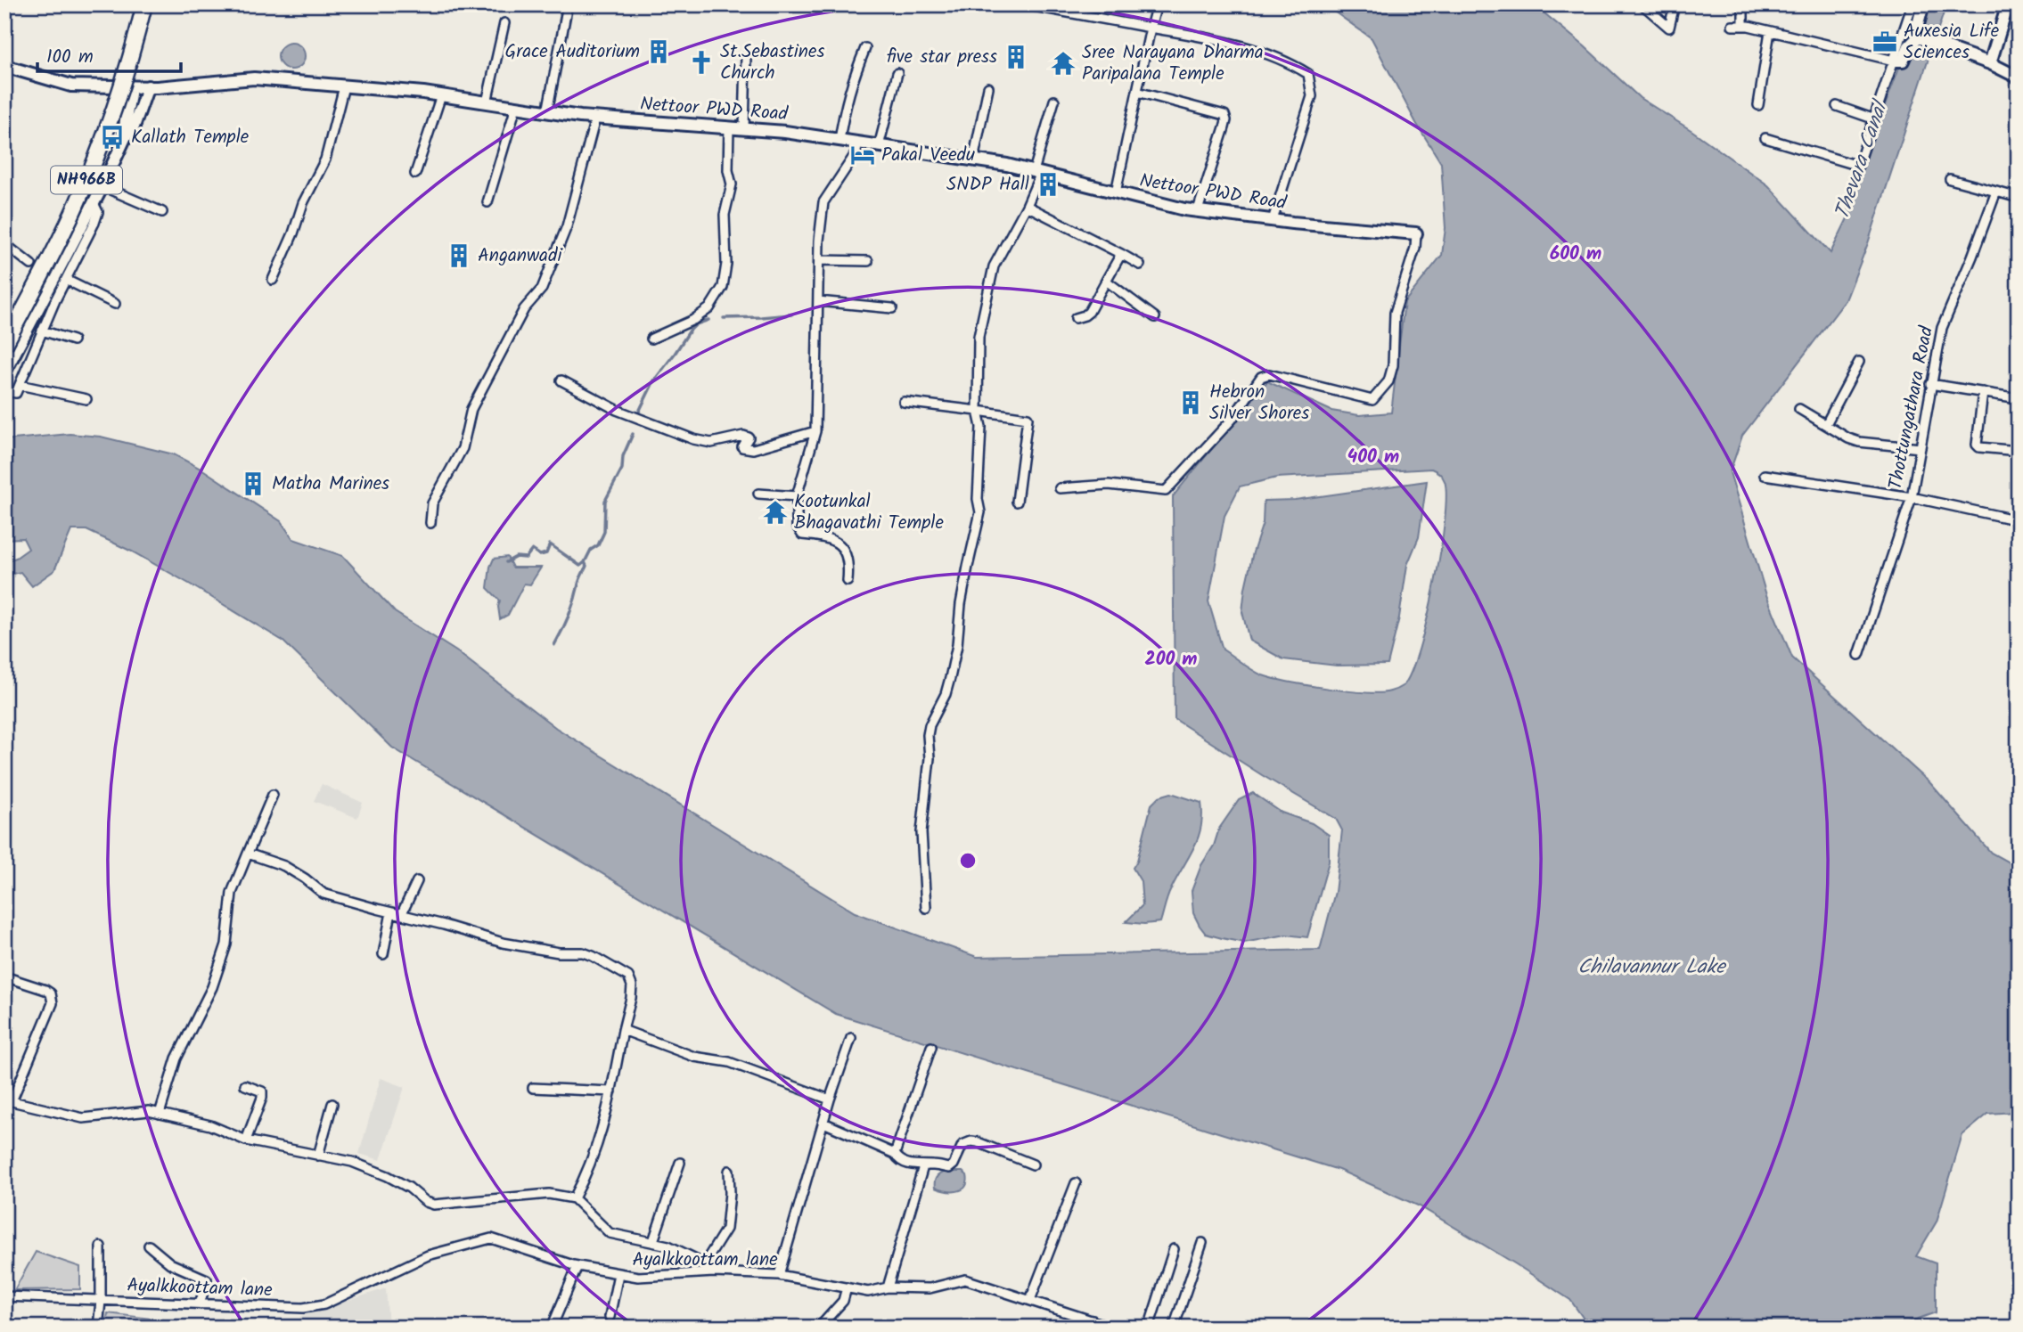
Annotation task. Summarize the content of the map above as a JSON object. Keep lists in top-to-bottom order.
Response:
{
  "streets": {
    "highway": ["NH966B"],
    "street": ["Nettoor PWD Road", "Thottungathara Road", "Ayalkkoottam lane"]
  },
  "water": ["Thevara Canal", "Chilavannur Lake"],
  "places": {
    "office": ["Auxesia Life Sciences"],
    "building": [
      "Grace Auditorium",
      "five star press",
      "SNDP Hall",
      "Anganwadi",
      "Hebron Silver Shores",
      "Matha Marines"
    ],
    "church": ["St.Sebastines Church"],
    "temple": ["Sree Narayana Dharma Paripalana Temple", "Kootunkal Bhagavathi Temple"],
    "bus stop": ["Kallath Temple"],
    "hotel": ["Pakal Veedu"]
  },
  "scale_bar": "100 m",
  "rings": ["600 m", "400 m", "200 m"]
}
